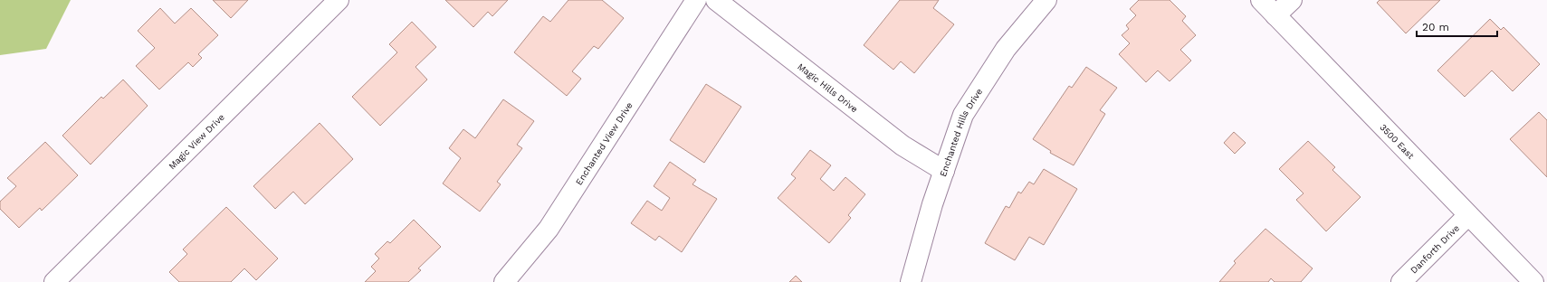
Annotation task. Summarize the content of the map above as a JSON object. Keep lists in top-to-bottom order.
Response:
{
  "streets": {
    "street": [
      "Magic Hills Drive",
      "Enchanted Hills Drive",
      "Magic View Drive",
      "3500 East",
      "Enchanted View Drive",
      "Danforth Drive"
    ]
  },
  "crossings": [
    ["Magic Hills Drive", "Enchanted Hills Drive"],
    ["3500 East", "Danforth Drive"]
  ],
  "scale_bar": "20 m"
}
